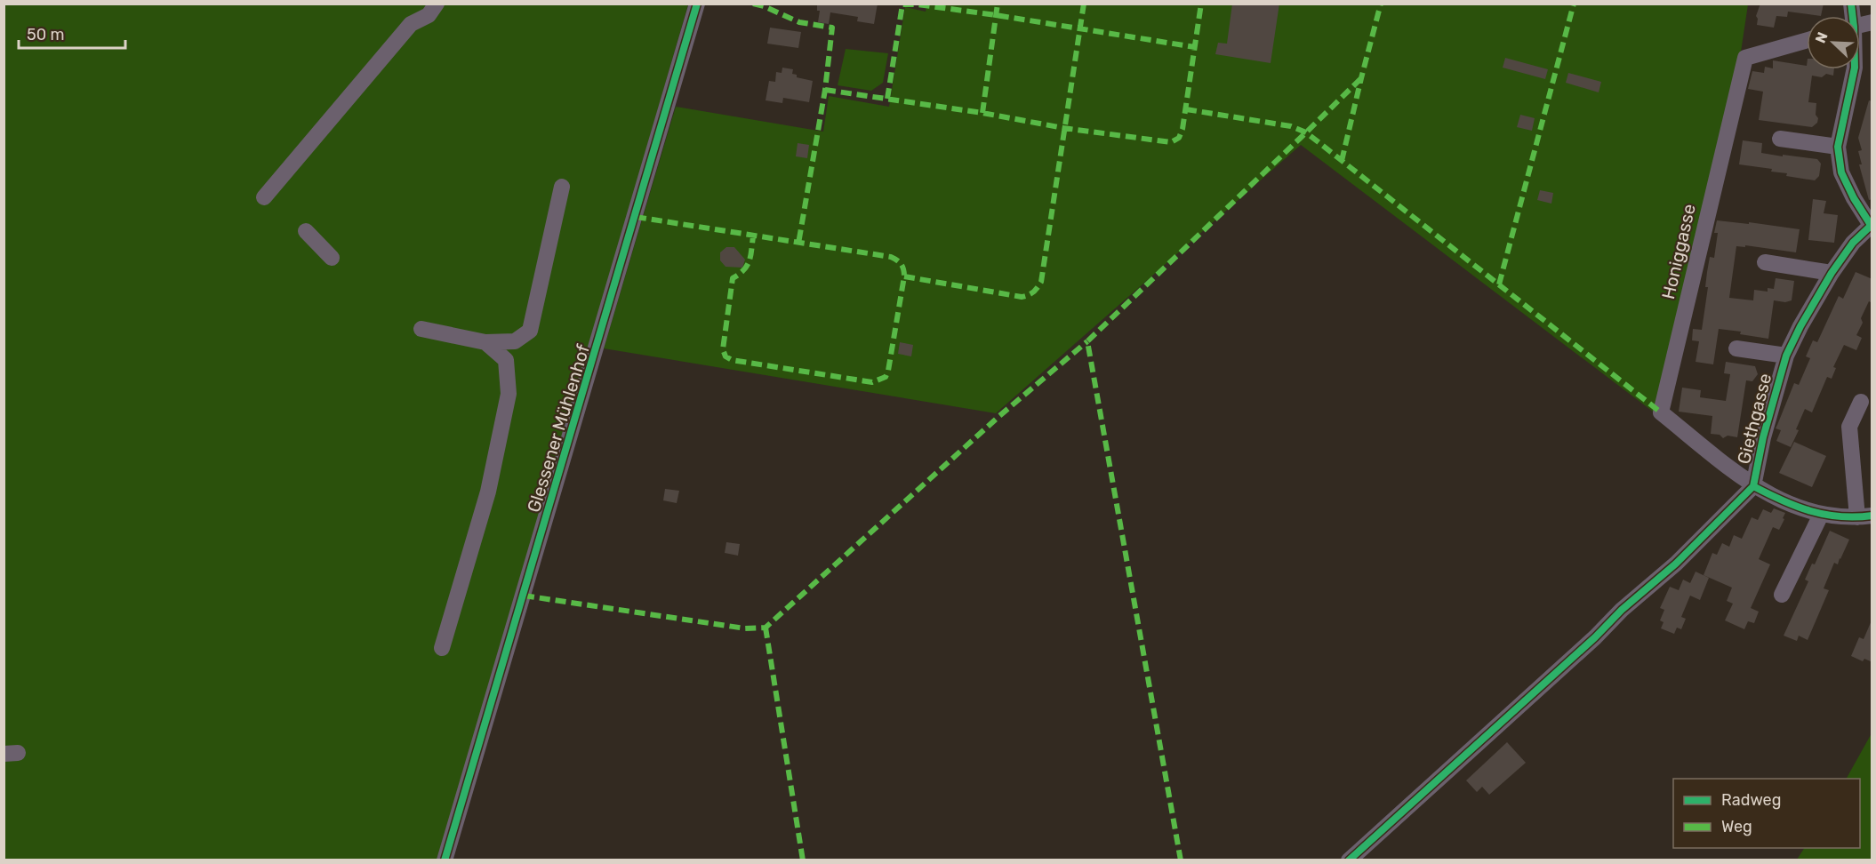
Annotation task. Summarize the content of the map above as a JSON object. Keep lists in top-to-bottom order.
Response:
{
  "streets": {
    "street": ["Honiggasse", "Giethgasse", "Glessener Mühlenhof"]
  },
  "crossings": [
    ["Honiggasse", "Giethgasse"]
  ],
  "legend": ["Radweg", "Weg"],
  "scale_bar": "50 m",
  "north": "top left"
}
